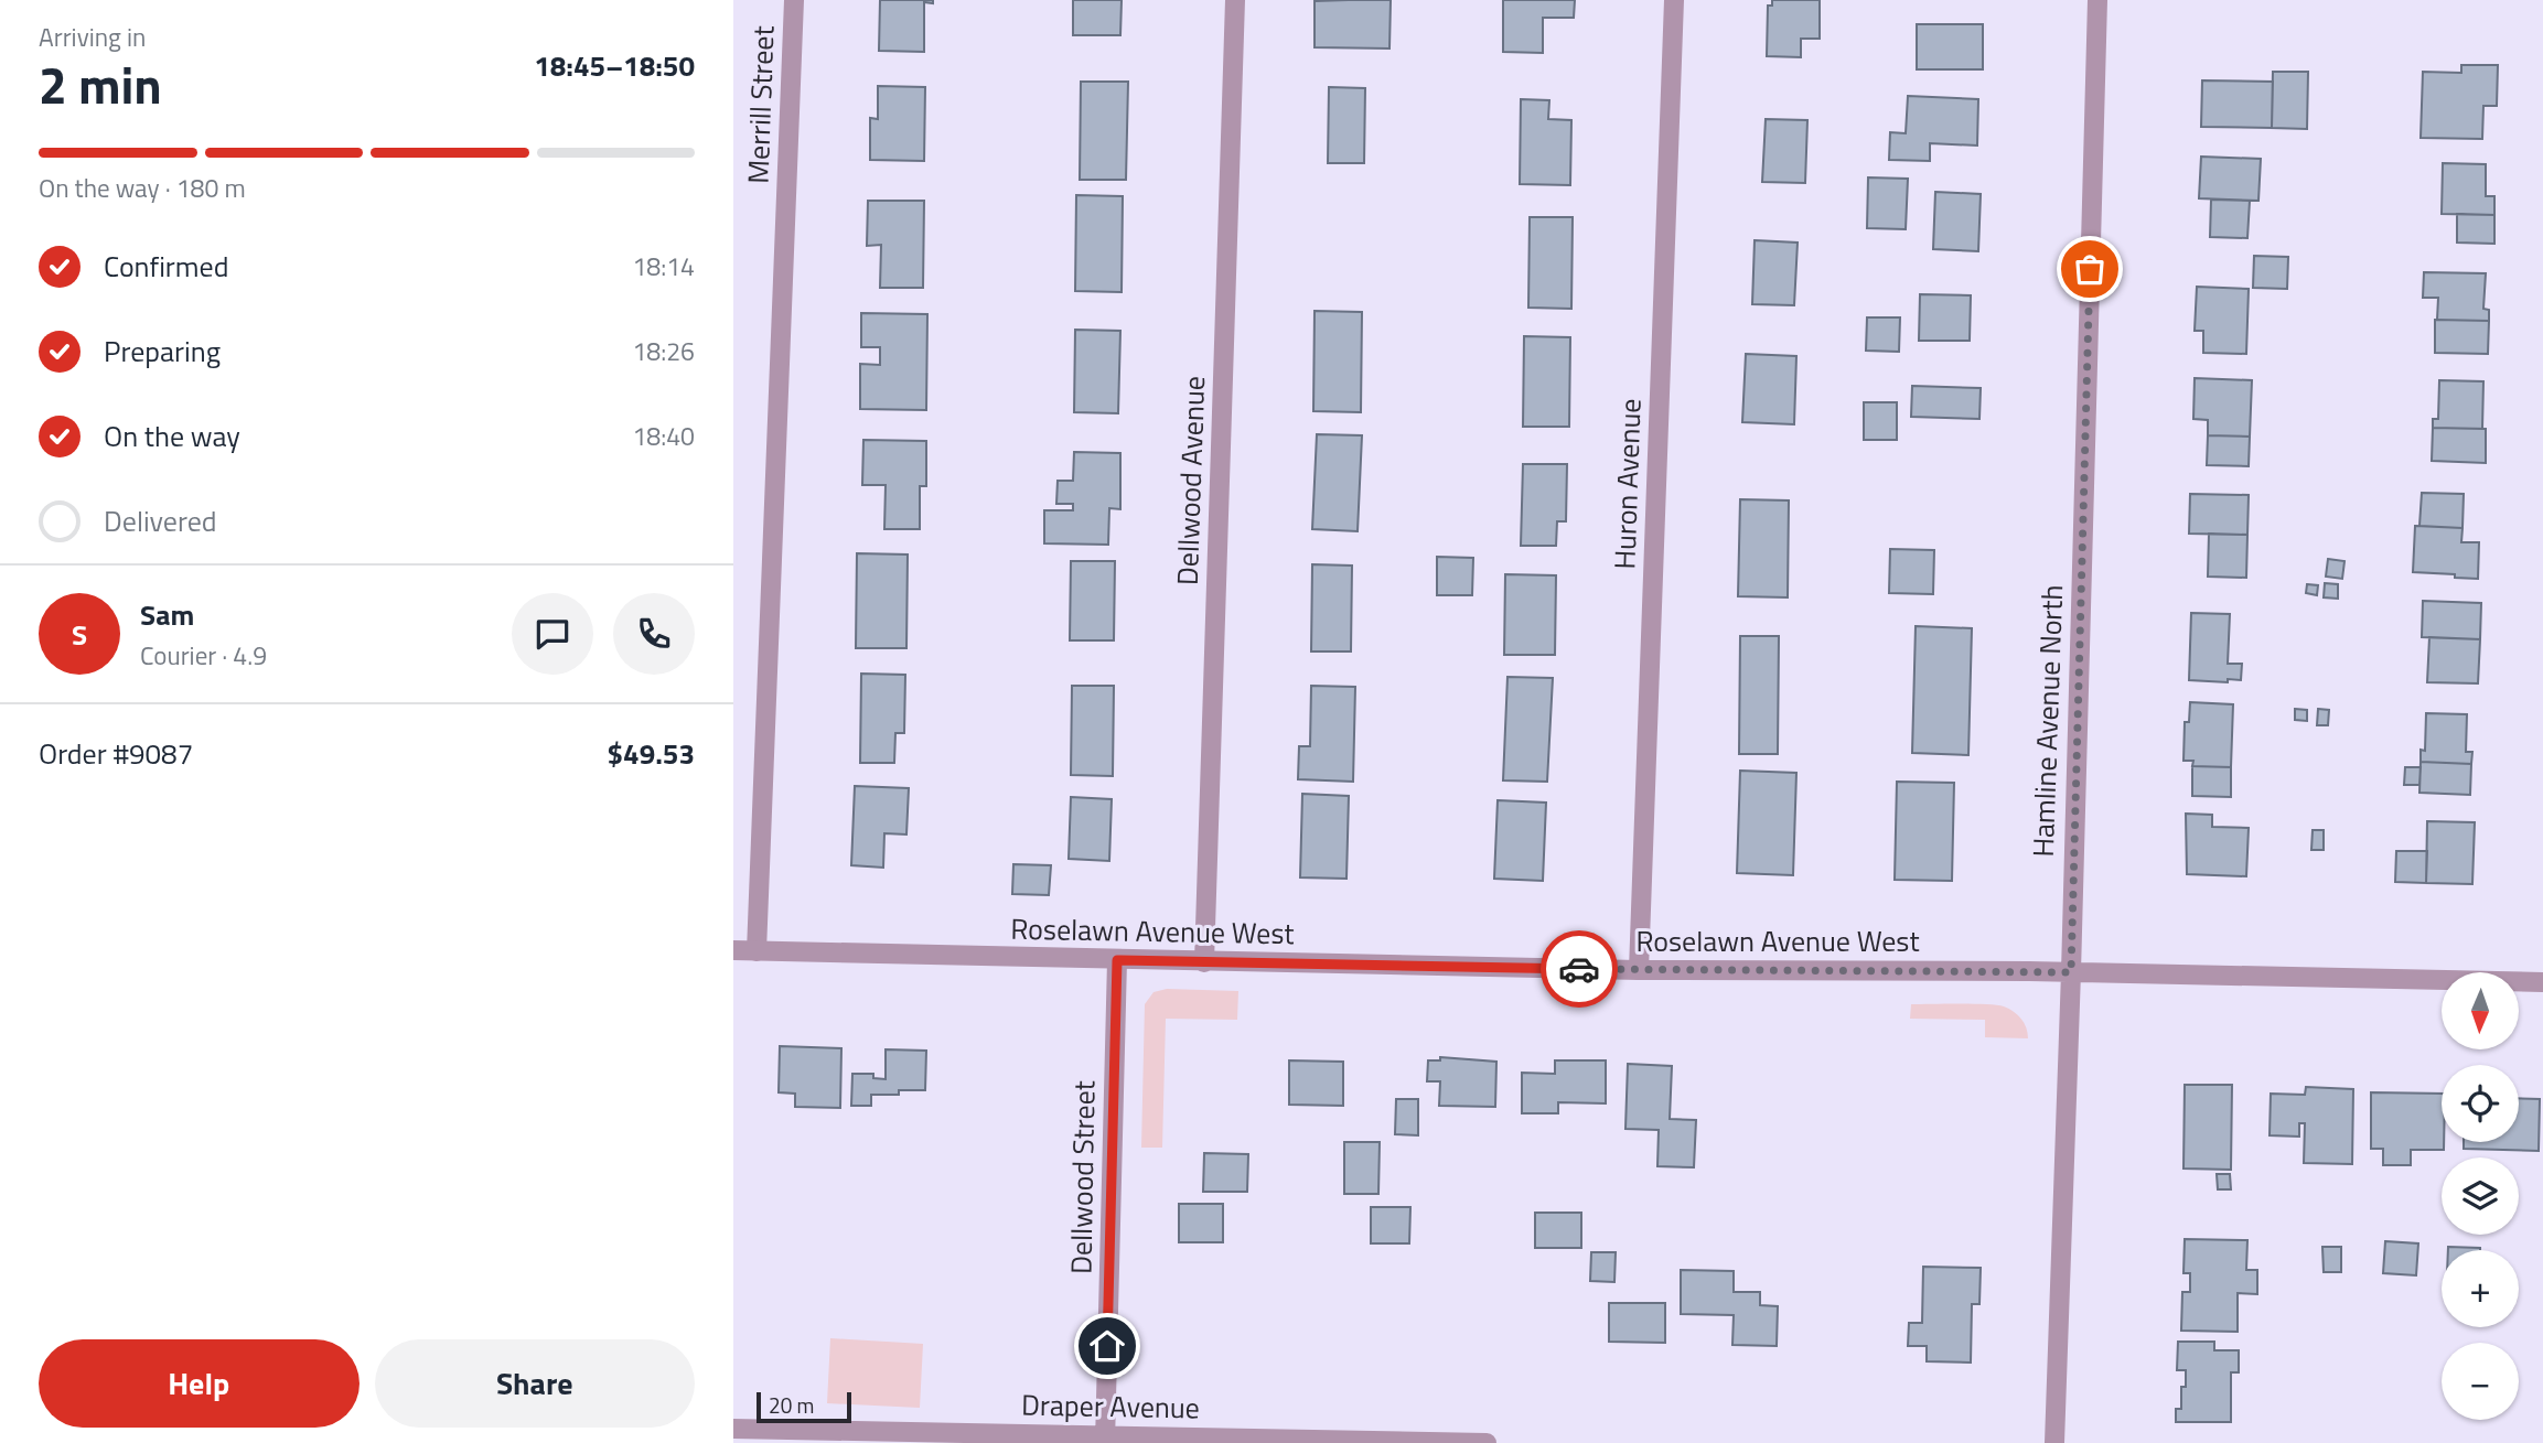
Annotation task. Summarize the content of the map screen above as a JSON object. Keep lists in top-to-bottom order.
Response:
{
  "streets": {
    "street": [
      "Merrill Street",
      "Dellwood Avenue",
      "Huron Avenue",
      "Hamline Avenue North",
      "Roselawn Avenue West",
      "Dellwood Street",
      "Draper Avenue"
    ]
  },
  "crossings": [
    ["Merrill Street", "Roselawn Avenue West"],
    ["Dellwood Avenue", "Roselawn Avenue West"],
    ["Huron Avenue", "Roselawn Avenue West"],
    ["Hamline Avenue North", "Roselawn Avenue West"],
    ["Roselawn Avenue West", "Dellwood Street"],
    ["Dellwood Street", "Draper Avenue"]
  ],
  "scale_bar": "20 m",
  "north": "bottom",
  "page": {
    "heading": ["2 min", "Arriving in", "18:45–18:50"],
    "panel": [
      "Sam",
      "Courier · 4.9",
      "Order #9087",
      "$49.53"
    ],
    "bar": "On the way · 180 m",
    "list": [
      ["Confirmed", "18:14"],
      ["Preparing", "18:26"],
      ["On the way", "18:40"],
      "Delivered"
    ],
    "round": "S",
    "map_buttons": ["+", "−"],
    "buttons": ["Help", "Share"],
    "scale": "20 m"
  }
}
